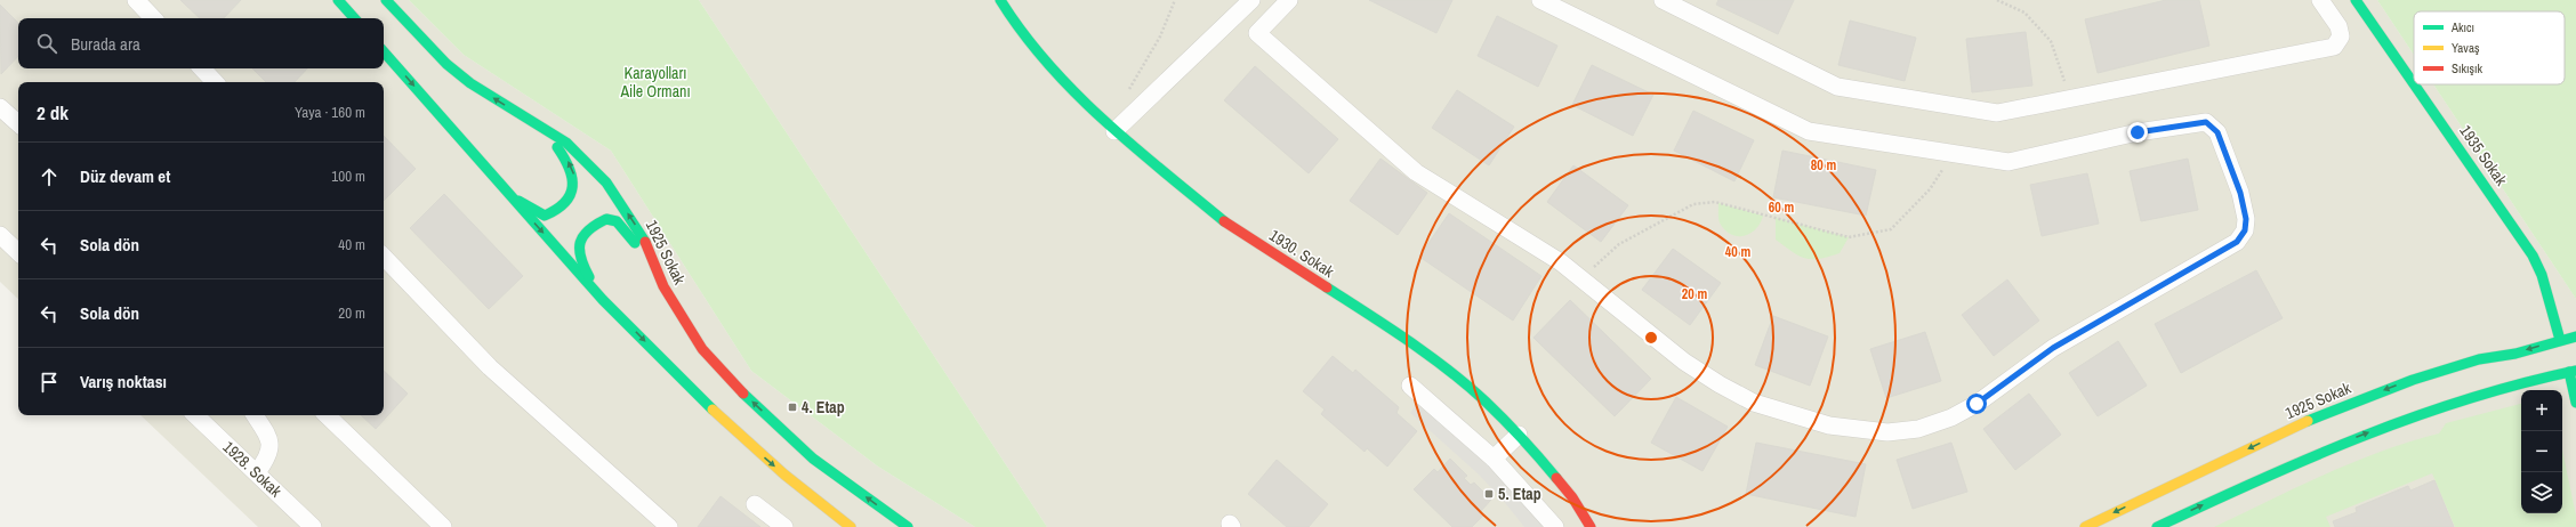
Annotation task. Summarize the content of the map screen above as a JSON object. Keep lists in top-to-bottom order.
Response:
{
  "streets": {
    "main road": ["1935 Sokak", "1925 Sokak", "1930. Sokak"],
    "street": ["1928. Sokak"]
  },
  "crossings": [
    ["1935 Sokak", "1925 Sokak"]
  ],
  "one_way": ["1925 Sokak"],
  "parks": ["Karayolları Aile Ormanı"],
  "places": {
    "transit": ["4. Etap", "5. Etap"]
  },
  "legend": ["Akıcı", "Yavaş", "Sıkışık"],
  "page": {
    "search": "Burada ara",
    "heading": ["2 dk", "Yaya · 160 m"],
    "list": [
      ["Düz devam et", "100 m"],
      ["Sola dön", "40 m"],
      ["Sola dön", "20 m"],
      "Varış noktası"
    ],
    "map_buttons": ["+", "−"]
  },
  "rings": [
    "80 m",
    "60 m",
    "40 m",
    "20 m"
  ]
}
